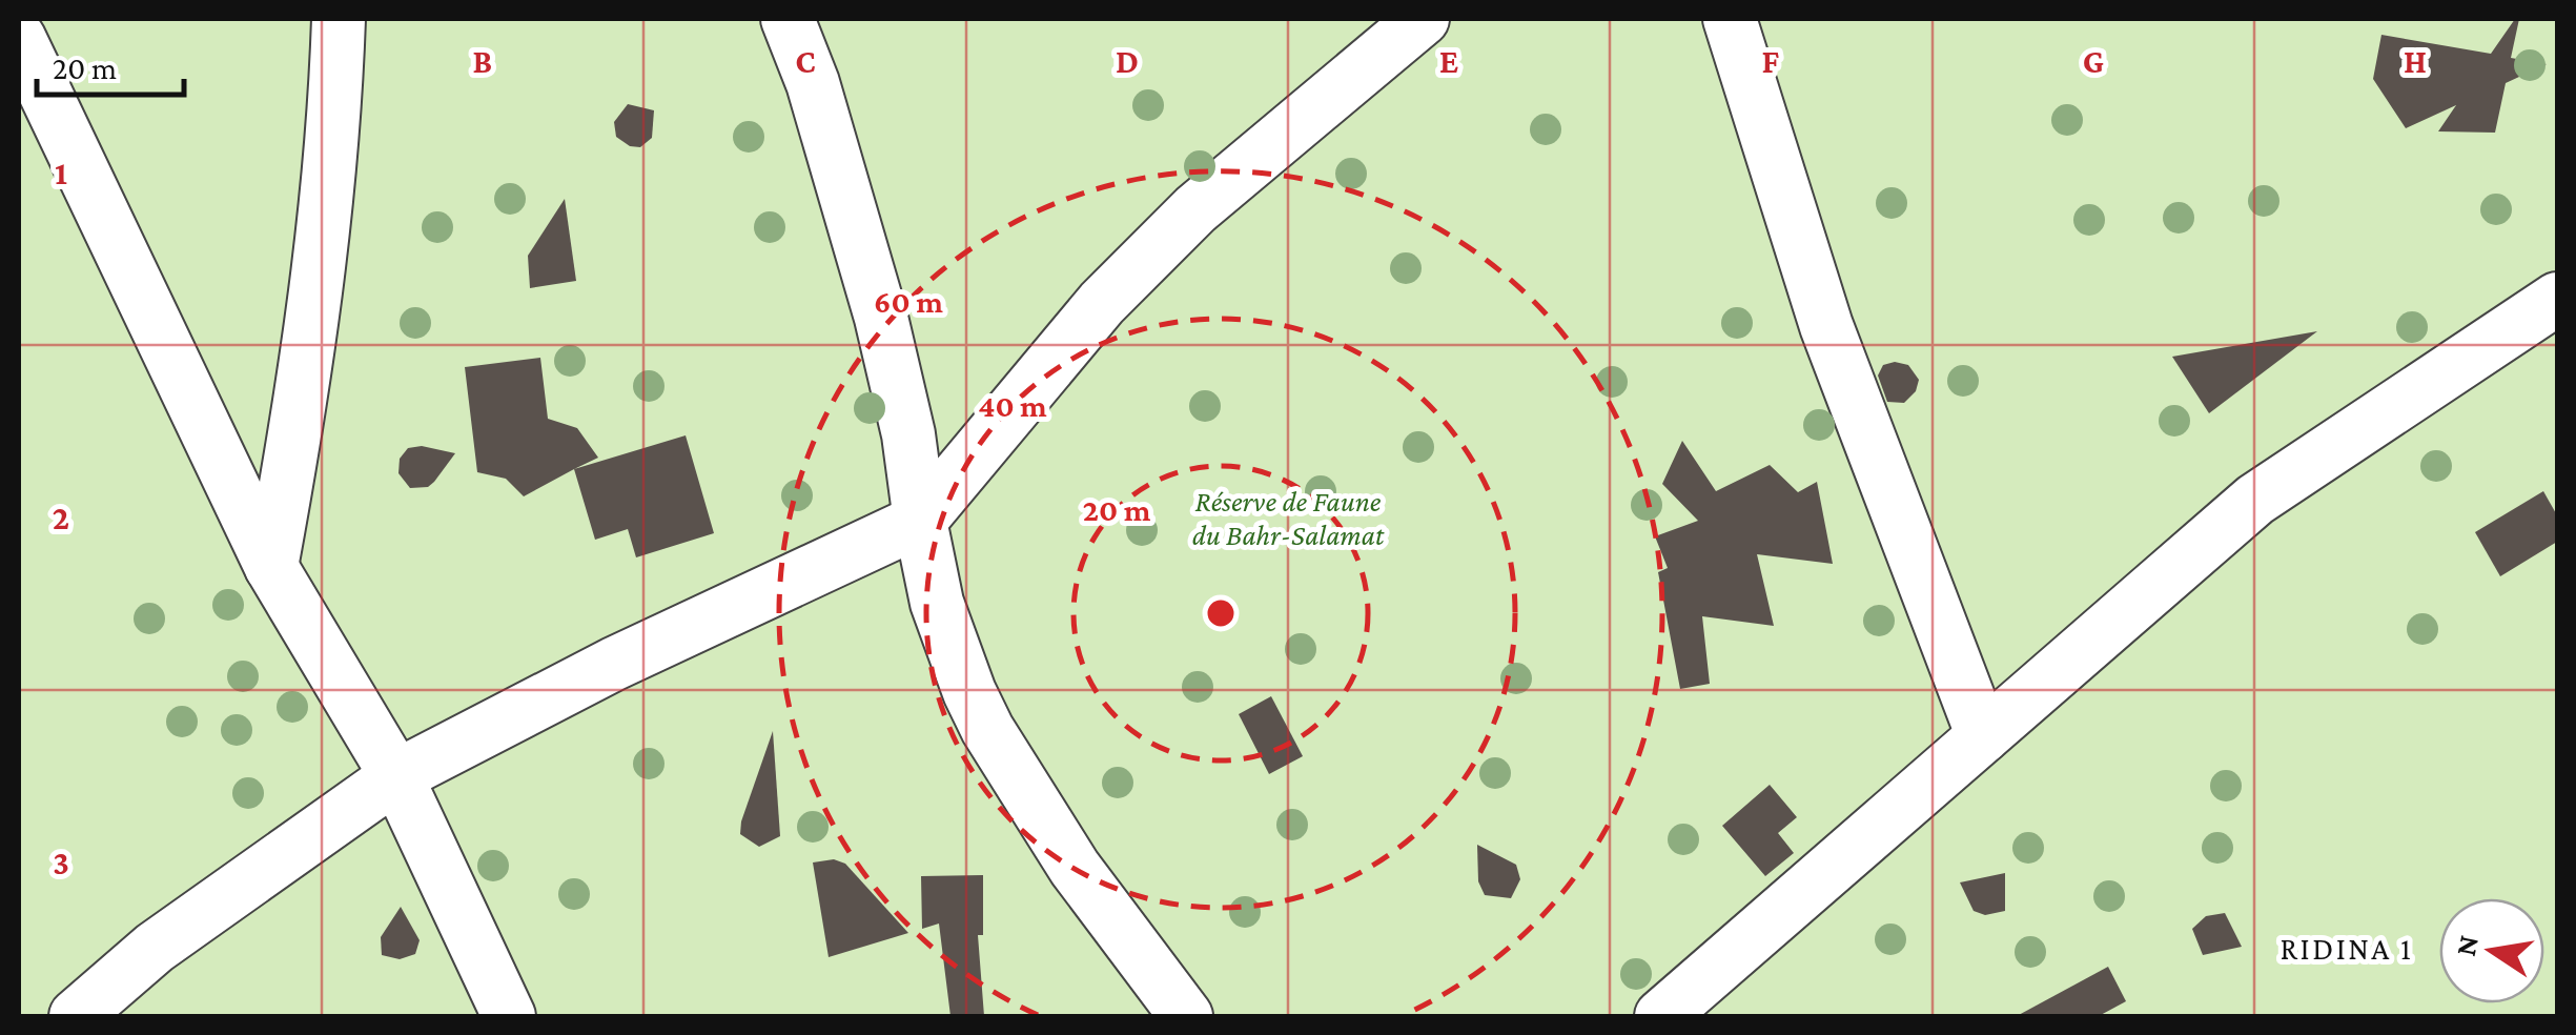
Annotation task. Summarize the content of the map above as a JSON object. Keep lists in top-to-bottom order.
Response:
{
  "districts": ["RIDINA 1"],
  "parks": ["Réserve de Faune du Bahr-Salamat"],
  "scale_bar": "20 m",
  "north": "left",
  "grid": {
    "columns": [
      "B",
      "C",
      "D",
      "E",
      "F",
      "G",
      "H"
    ],
    "rows": ["1", "2", "3"]
  },
  "rings": ["60 m", "40 m", "20 m"]
}
